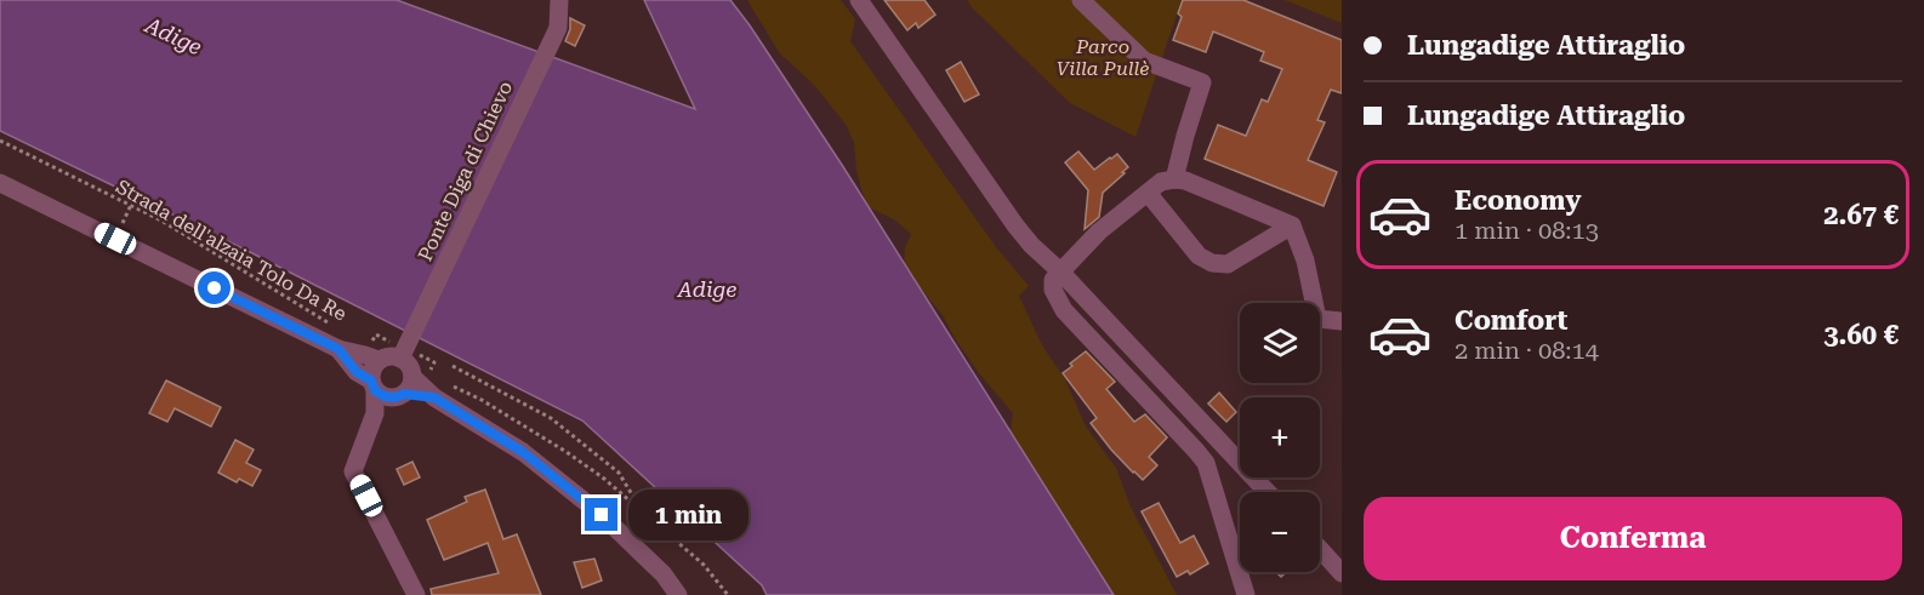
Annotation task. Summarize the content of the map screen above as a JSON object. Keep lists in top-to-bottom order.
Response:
{
  "streets": {
    "street": ["Ponte Diga di Chievo"],
    "path": ["Strada dell'alzaia Tolo Da Re"]
  },
  "water": ["Adige"],
  "parks": ["Parco Villa Pullè"],
  "page": {
    "banner": ["Lungadige Attiraglio", "Lungadige Attiraglio"],
    "list": [
      {
        "name": "Economy",
        "note": "1 min · 08:13",
        "value": "2.67 €"
      },
      {
        "name": "Comfort",
        "note": "2 min · 08:14",
        "value": "3.60 €"
      }
    ],
    "map_buttons": ["+", "−"],
    "buttons": "Conferma",
    "bubble": "1 min"
  }
}
